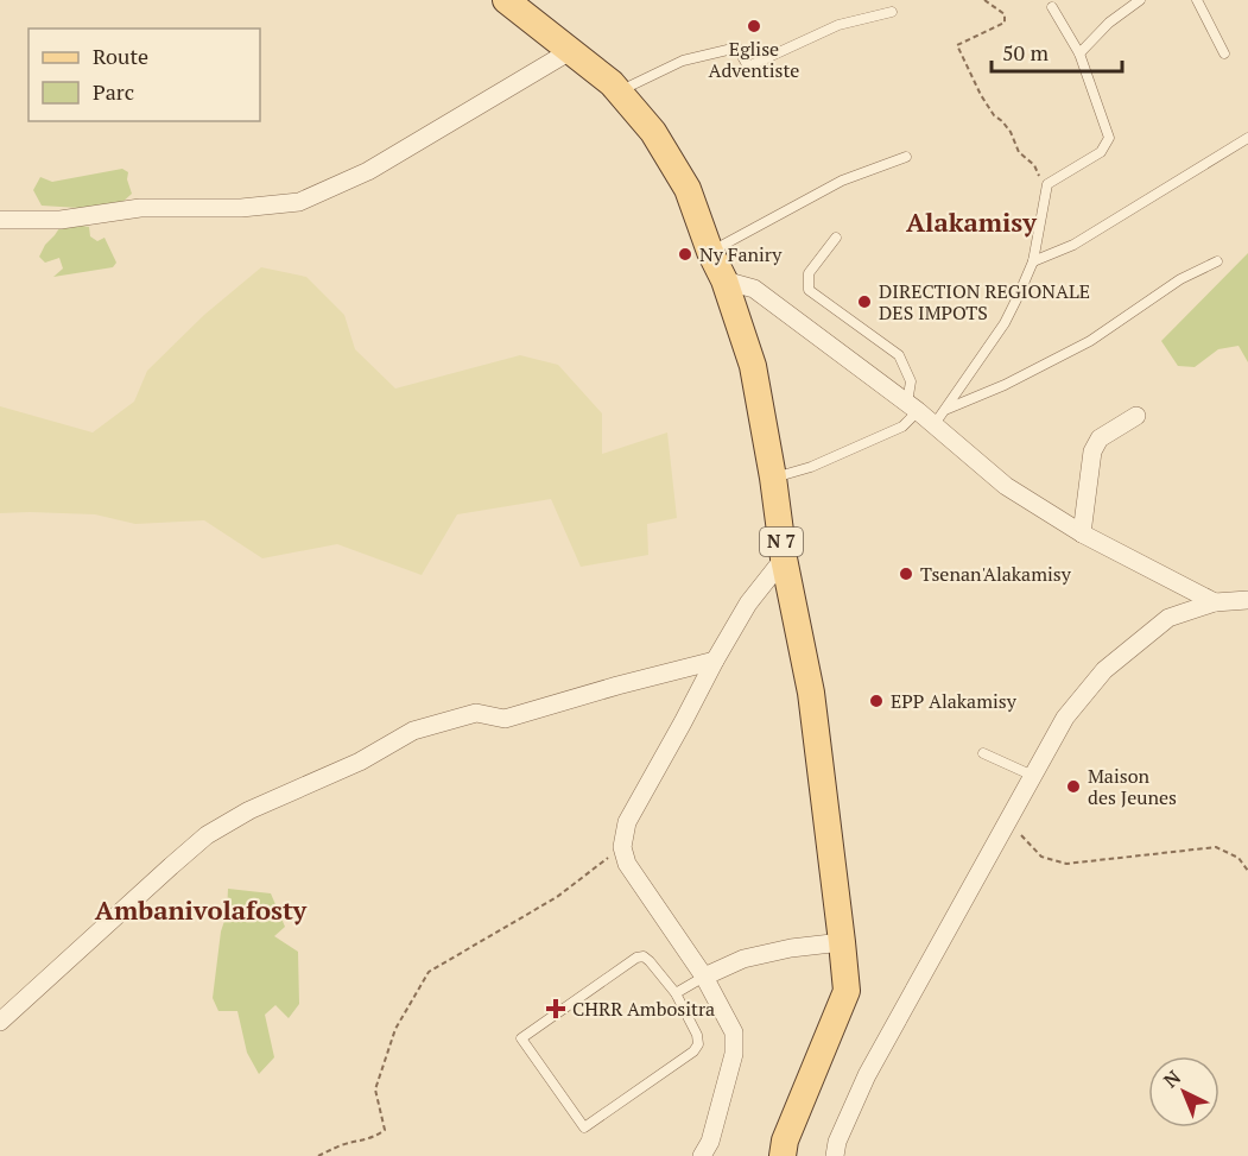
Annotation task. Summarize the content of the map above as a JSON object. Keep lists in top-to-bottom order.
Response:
{
  "streets": {
    "main road": ["N 7"]
  },
  "districts": ["Alakamisy", "Ambanivolafosty"],
  "places": {
    "other": [
      "Eglise Adventiste",
      "Ny Faniry",
      "DIRECTION REGIONALE DES IMPOTS",
      "Tsenan'Alakamisy",
      "EPP Alakamisy",
      "Maison des Jeunes"
    ],
    "health": ["CHRR Ambositra"]
  },
  "legend": ["Route", "Parc"],
  "scale_bar": "50 m",
  "north": "top left"
}
